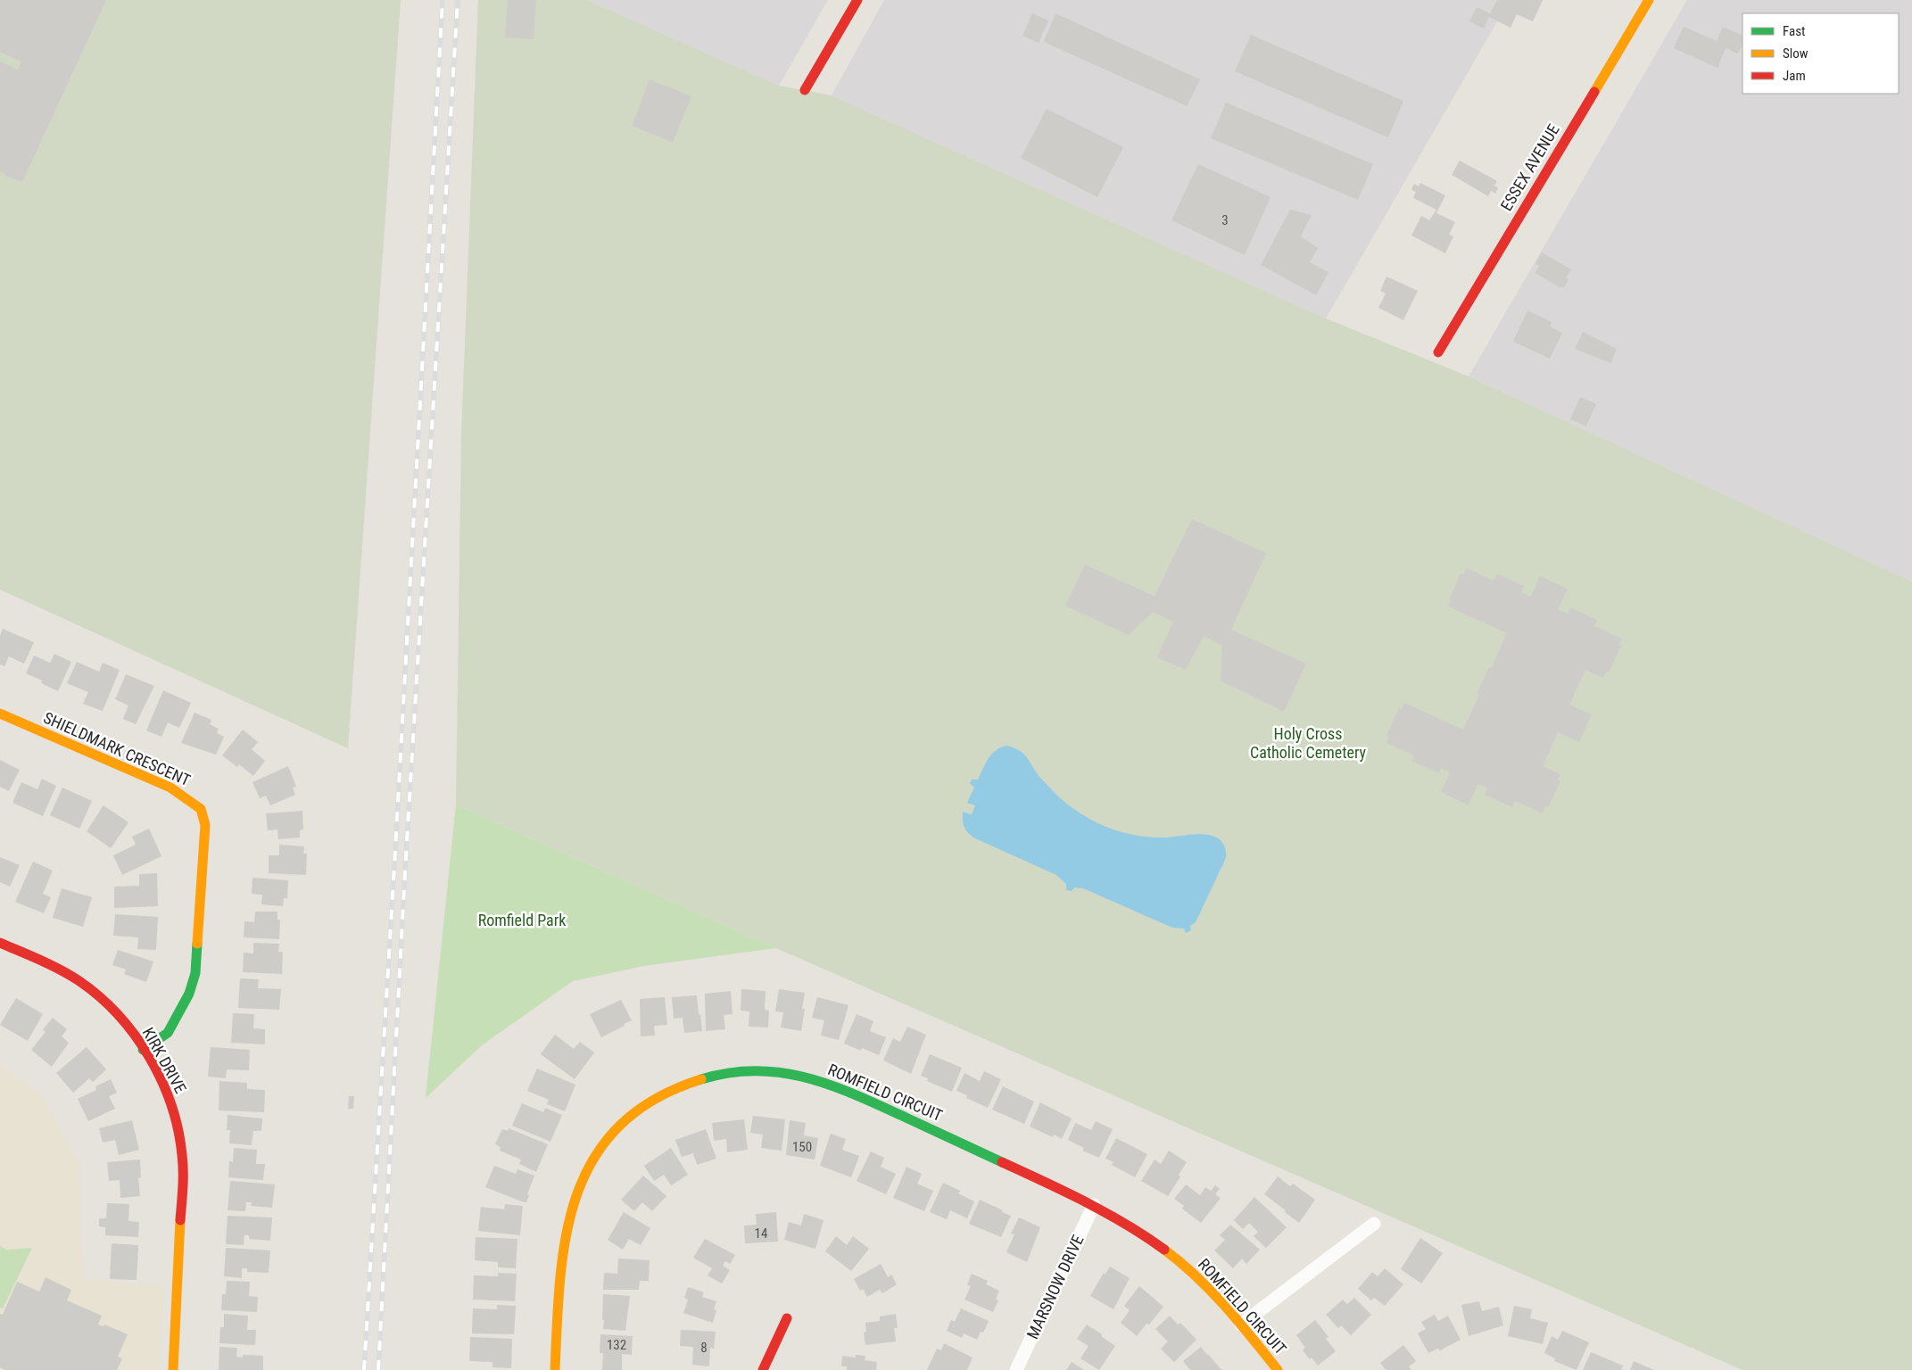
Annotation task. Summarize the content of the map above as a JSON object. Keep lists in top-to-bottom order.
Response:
{
  "streets": {
    "street": [
      "ESSEX AVENUE",
      "SHIELDMARK CRESCENT",
      "KIRK DRIVE",
      "ROMFIELD CIRCUIT",
      "MARSNOW DRIVE"
    ]
  },
  "crossings": [
    ["SHIELDMARK CRESCENT", "KIRK DRIVE"],
    ["ROMFIELD CIRCUIT", "MARSNOW DRIVE"]
  ],
  "parks": ["Holy Cross Catholic Cemetery", "Romfield Park"],
  "house_numbers": [
    "3",
    "150",
    "14",
    "132",
    "8"
  ],
  "legend": ["Fast", "Slow", "Jam"]
}
